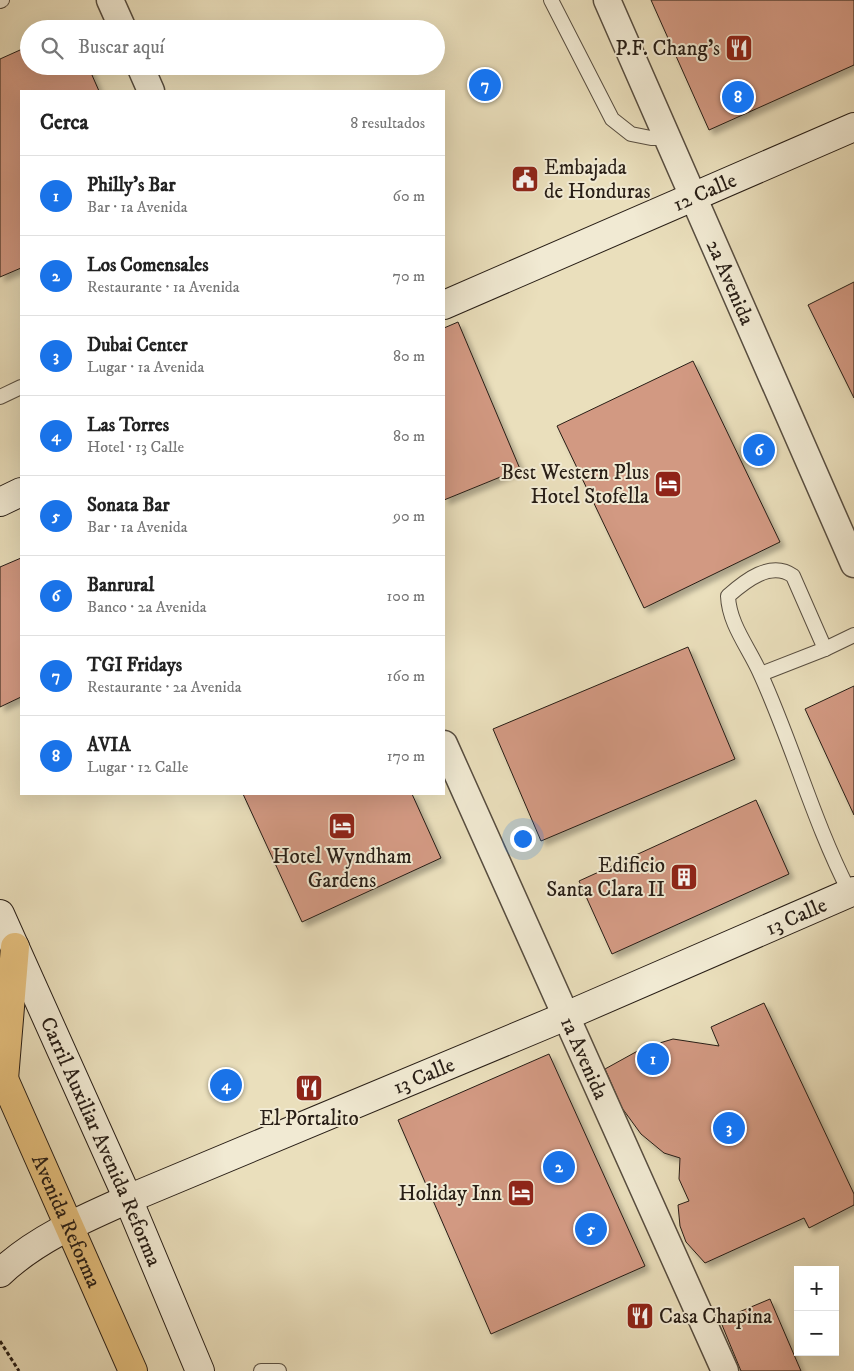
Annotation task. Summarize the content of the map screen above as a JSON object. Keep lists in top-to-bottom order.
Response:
{
  "streets": {
    "main road": ["Avenida Reforma"],
    "street": [
      "12 Calle",
      "2a Avenida",
      "13 Calle",
      "1a Avenida",
      "Carril Auxiliar Avenida Reforma"
    ]
  },
  "crossings": [
    ["12 Calle", "2a Avenida"],
    ["13 Calle", "1a Avenida"],
    ["13 Calle", "Carril Auxiliar Avenida Reforma"],
    ["13 Calle", "Avenida Reforma"]
  ],
  "places": {
    "restaurant": ["P.F. Chang's", "El Portalito", "Casa Chapina"],
    "public building": ["Embajada de Honduras"],
    "hotel": ["Best Western Plus Hotel Stofella", "Hotel Wyndham Gardens", "Holiday Inn"],
    "building": ["Edificio Santa Clara II"]
  },
  "page": {
    "search": "Buscar aquí",
    "pins": [
      "7",
      "8",
      "6",
      "1",
      "4",
      "3",
      "2",
      "5"
    ],
    "heading": ["Cerca", "8 resultados"],
    "list": [
      {
        "mark": "1",
        "name": "Philly's Bar",
        "note": "Bar · 1a Avenida",
        "value": "60 m"
      },
      {
        "mark": "2",
        "name": "Los Comensales",
        "note": "Restaurante · 1a Avenida",
        "value": "70 m"
      },
      {
        "mark": "3",
        "name": "Dubai Center",
        "note": "Lugar · 1a Avenida",
        "value": "80 m"
      },
      {
        "mark": "4",
        "name": "Las Torres",
        "note": "Hotel · 13 Calle",
        "value": "80 m"
      },
      {
        "mark": "5",
        "name": "Sonata Bar",
        "note": "Bar · 1a Avenida",
        "value": "90 m"
      },
      {
        "mark": "6",
        "name": "Banrural",
        "note": "Banco · 2a Avenida",
        "value": "100 m"
      },
      {
        "mark": "7",
        "name": "TGI Fridays",
        "note": "Restaurante · 2a Avenida",
        "value": "160 m"
      },
      {
        "mark": "8",
        "name": "AVIA",
        "note": "Lugar · 12 Calle",
        "value": "170 m"
      }
    ],
    "map_buttons": ["+", "−"]
  }
}
